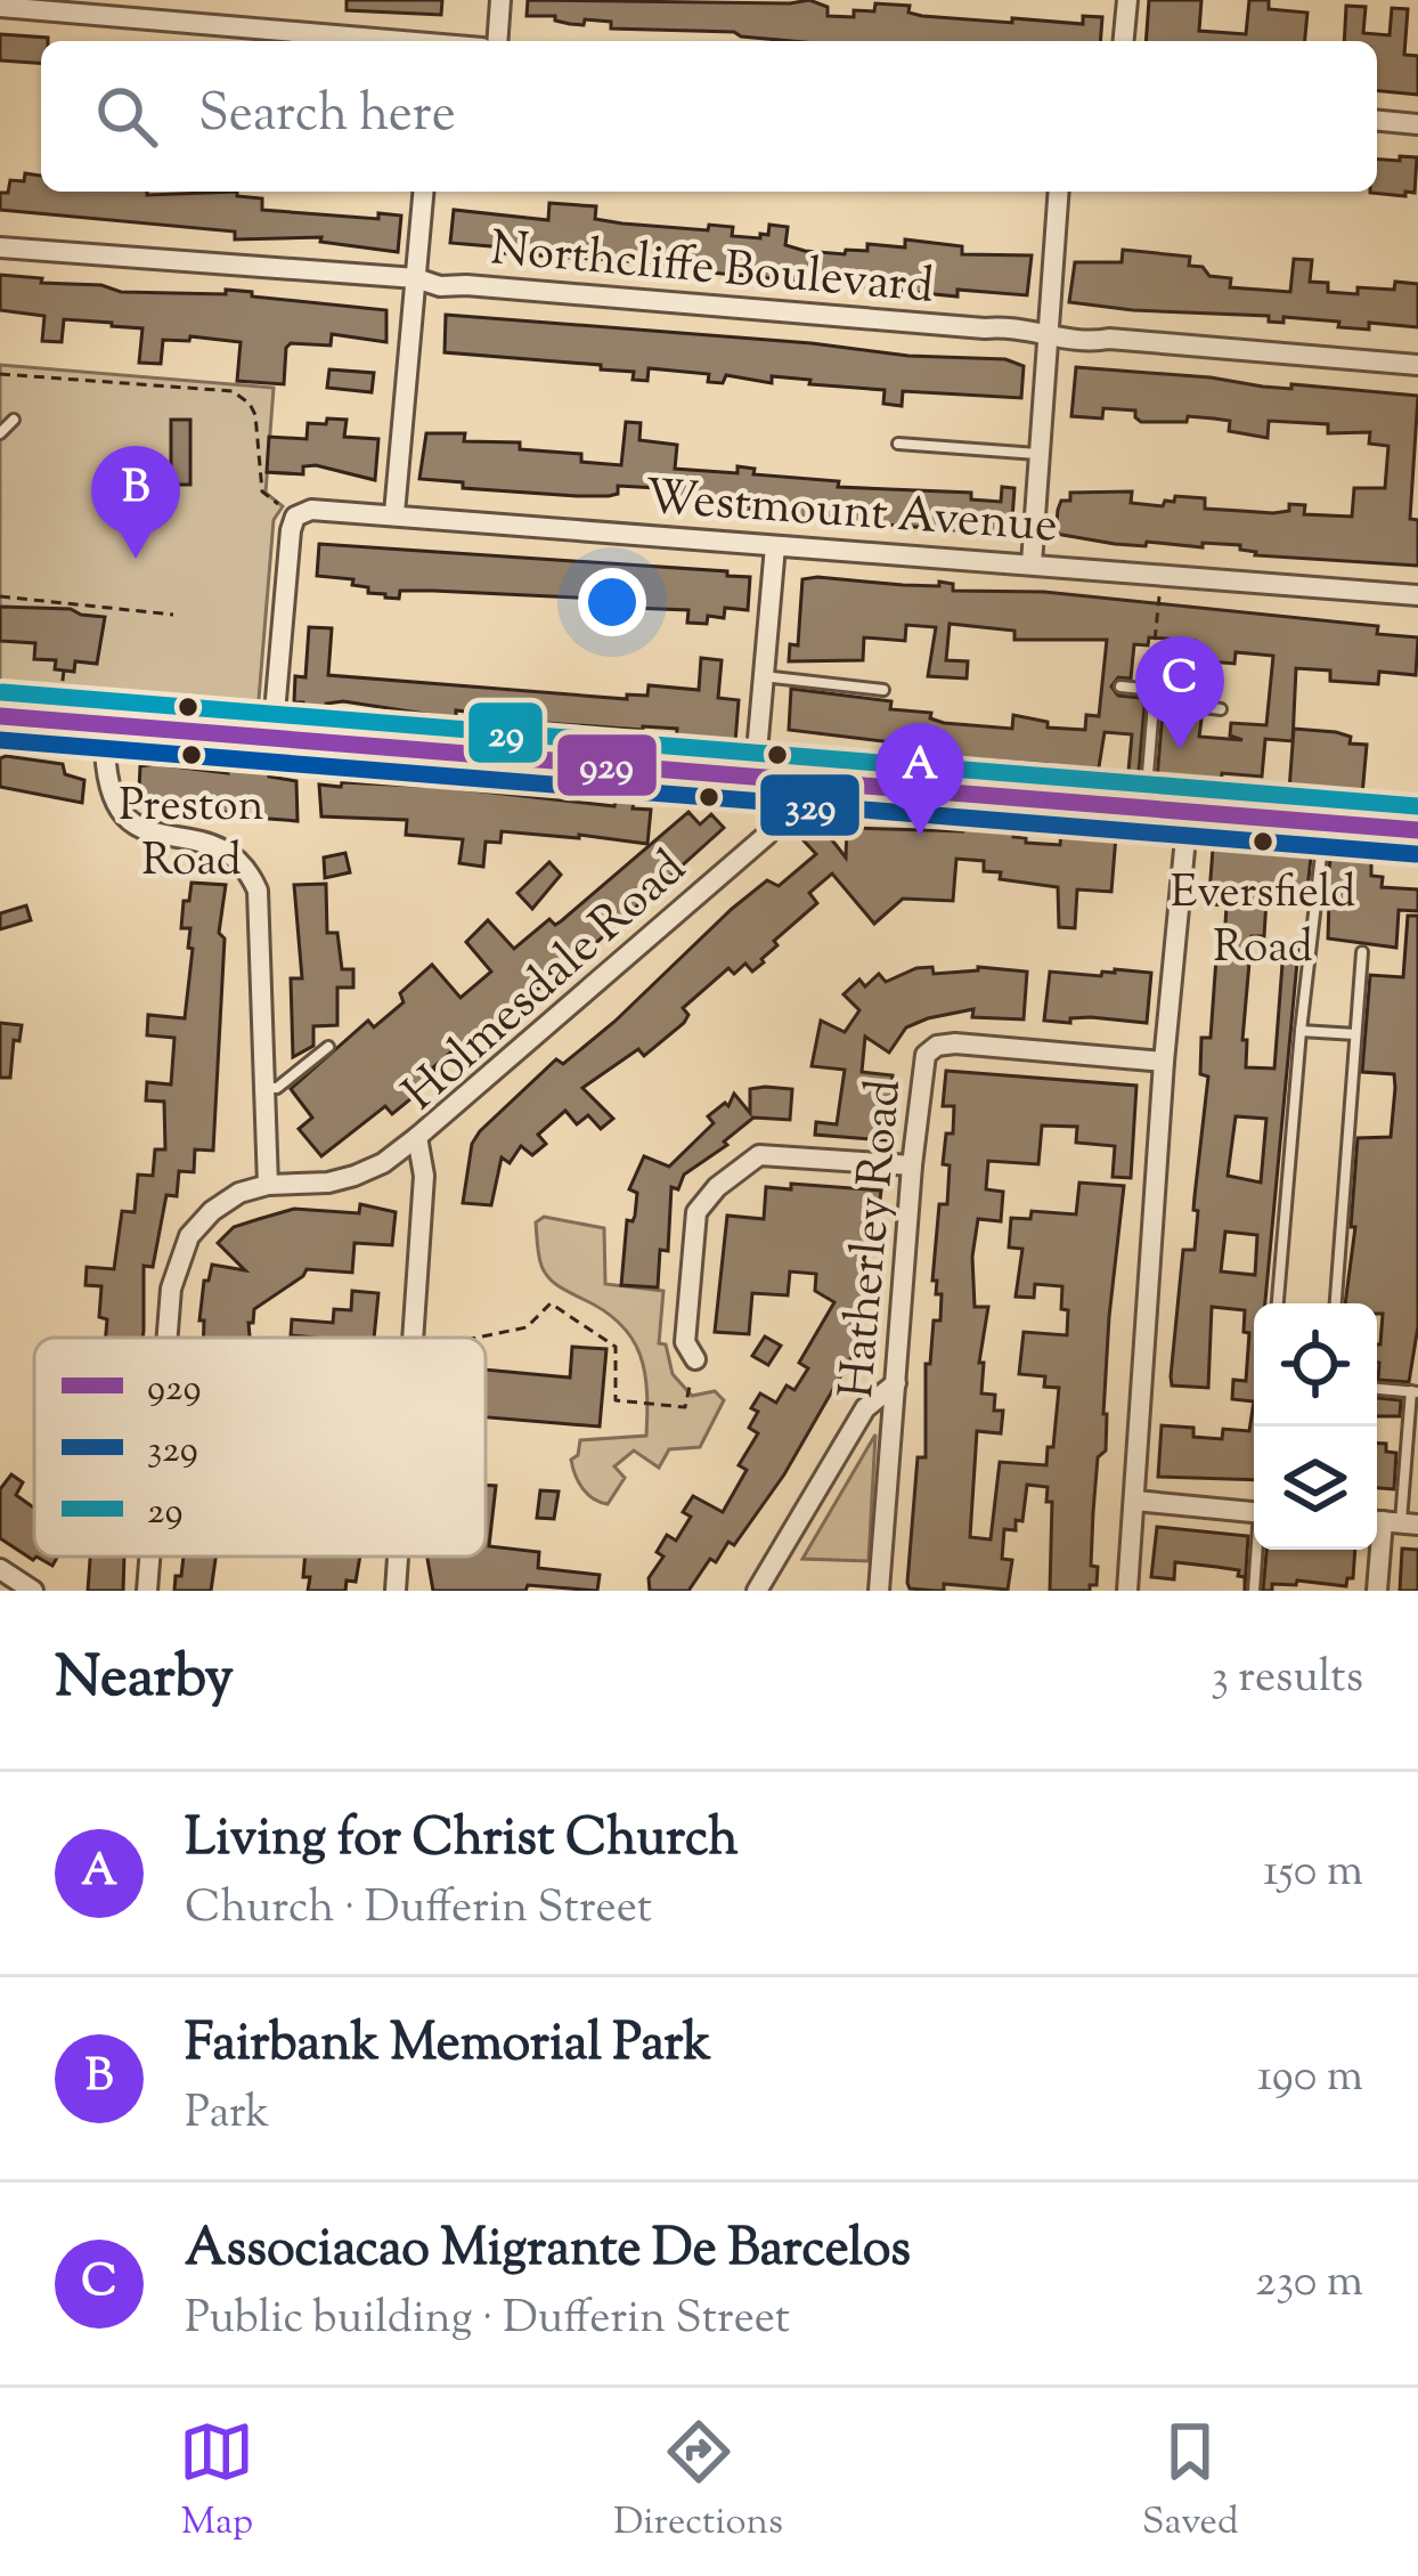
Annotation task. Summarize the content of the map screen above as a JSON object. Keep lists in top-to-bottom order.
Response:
{
  "streets": {
    "street": [
      "Northcliffe Boulevard",
      "Westmount Avenue",
      "Holmesdale Road",
      "Hatherley Road"
    ]
  },
  "places": ["Preston Road", "Eversfield Road"],
  "lines": ["transit line 29", "transit line 929", "transit line 329"],
  "legend": ["929", "329", "29"],
  "page": {
    "search": "Search here",
    "pins": ["B", "C", "A"],
    "heading": ["Nearby", "3 results"],
    "list": [
      {
        "mark": "A",
        "name": "Living for Christ Church",
        "note": "Church · Dufferin Street",
        "value": "150 m"
      },
      {
        "mark": "B",
        "name": "Fairbank Memorial Park",
        "note": "Park",
        "value": "190 m"
      },
      {
        "mark": "C",
        "name": "Associacao Migrante De Barcelos",
        "note": "Public building · Dufferin Street",
        "value": "230 m"
      }
    ],
    "nav": ["Map", "Directions", "Saved"]
  }
}
